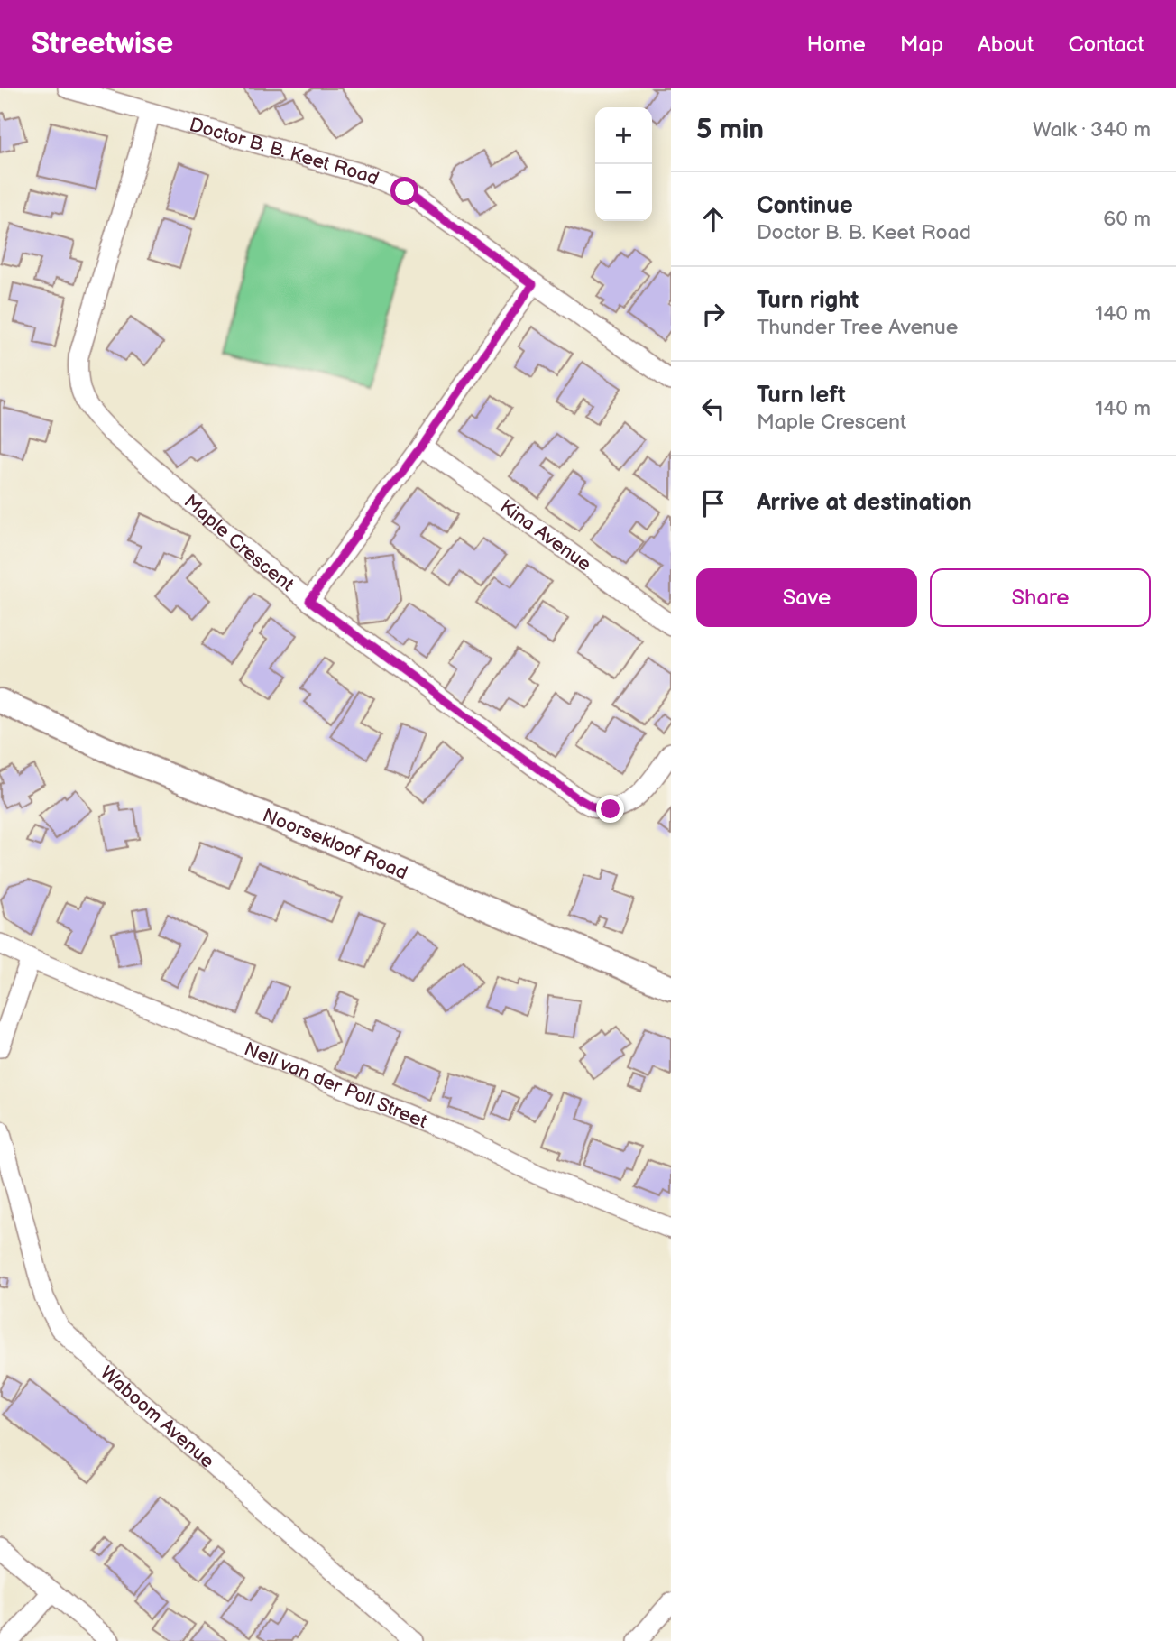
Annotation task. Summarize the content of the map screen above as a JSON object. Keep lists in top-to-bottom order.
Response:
{
  "streets": {
    "street": [
      "Doctor B. B. Keet Road",
      "Kina Avenue",
      "Maple Crescent",
      "Noorsekloof Road",
      "Nell van der Poll Street",
      "Waboom Avenue"
    ]
  },
  "crossings": [
    ["Doctor B. B. Keet Road", "Maple Crescent"]
  ],
  "page": {
    "header": "Streetwise",
    "nav": [
      "Home",
      "Map",
      "About",
      "Contact"
    ],
    "heading": ["5 min", "Walk · 340 m"],
    "map_buttons": ["+", "−"],
    "list": [
      ["Continue", "Doctor B. B. Keet Road", "60 m"],
      ["Turn right", "Thunder Tree Avenue", "140 m"],
      ["Turn left", "Maple Crescent", "140 m"],
      "Arrive at destination"
    ],
    "buttons": ["Save", "Share"]
  }
}
